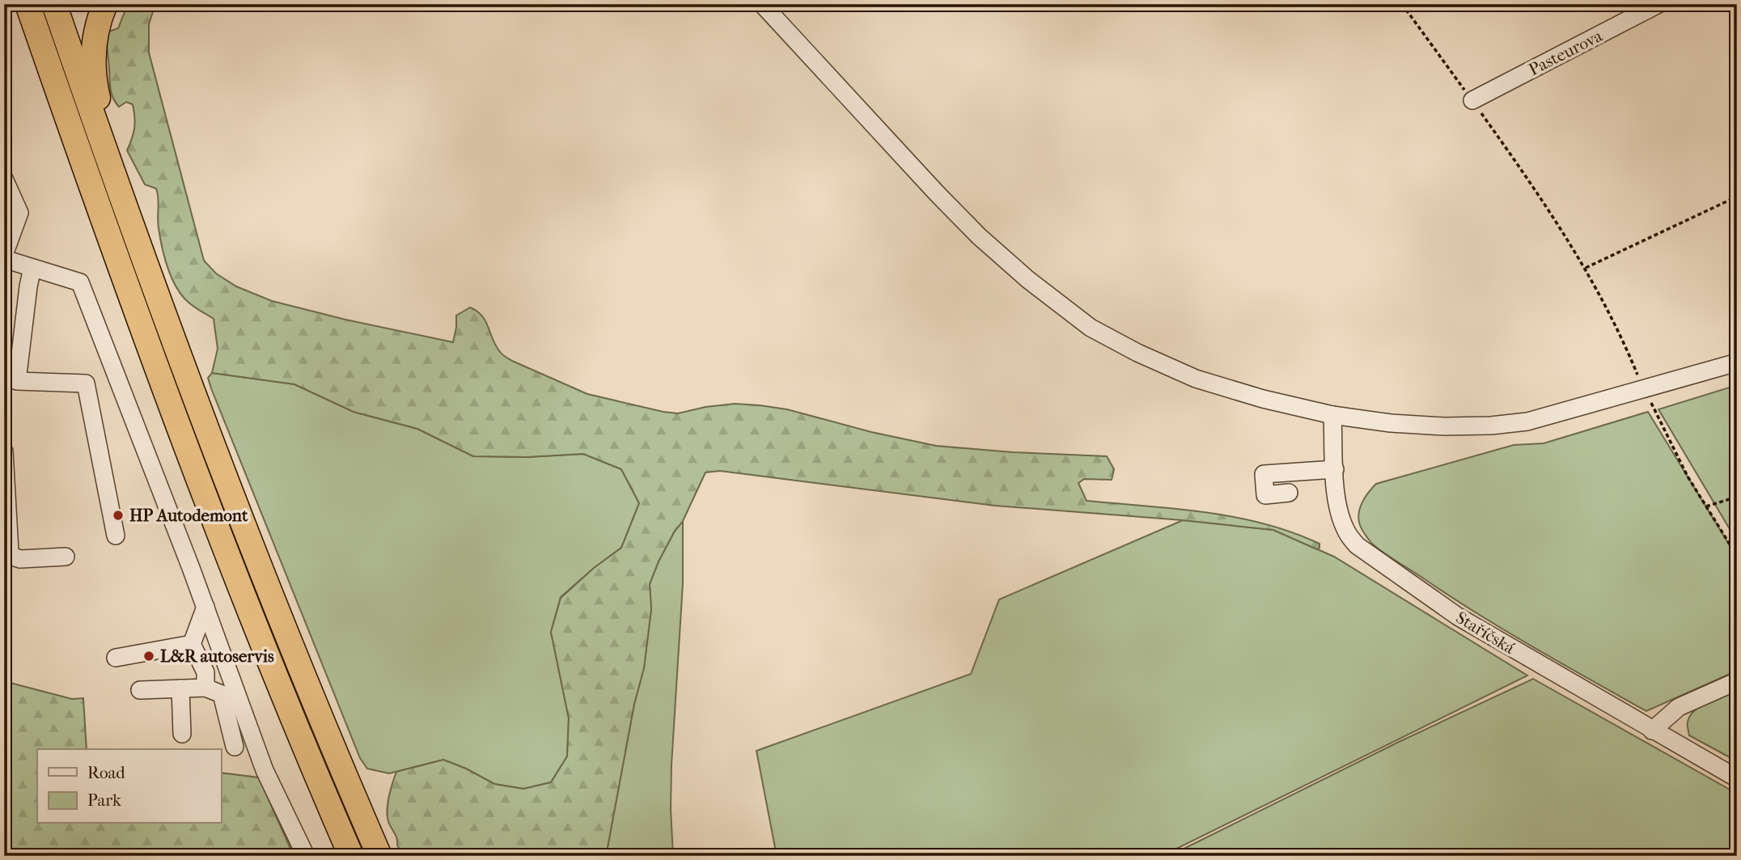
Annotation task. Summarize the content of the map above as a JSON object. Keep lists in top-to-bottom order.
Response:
{
  "streets": {
    "street": ["Pasteurova", "Staříčská"]
  },
  "places": ["HP Autodemont", "L&R autoservis"],
  "legend": ["Road", "Park"]
}
